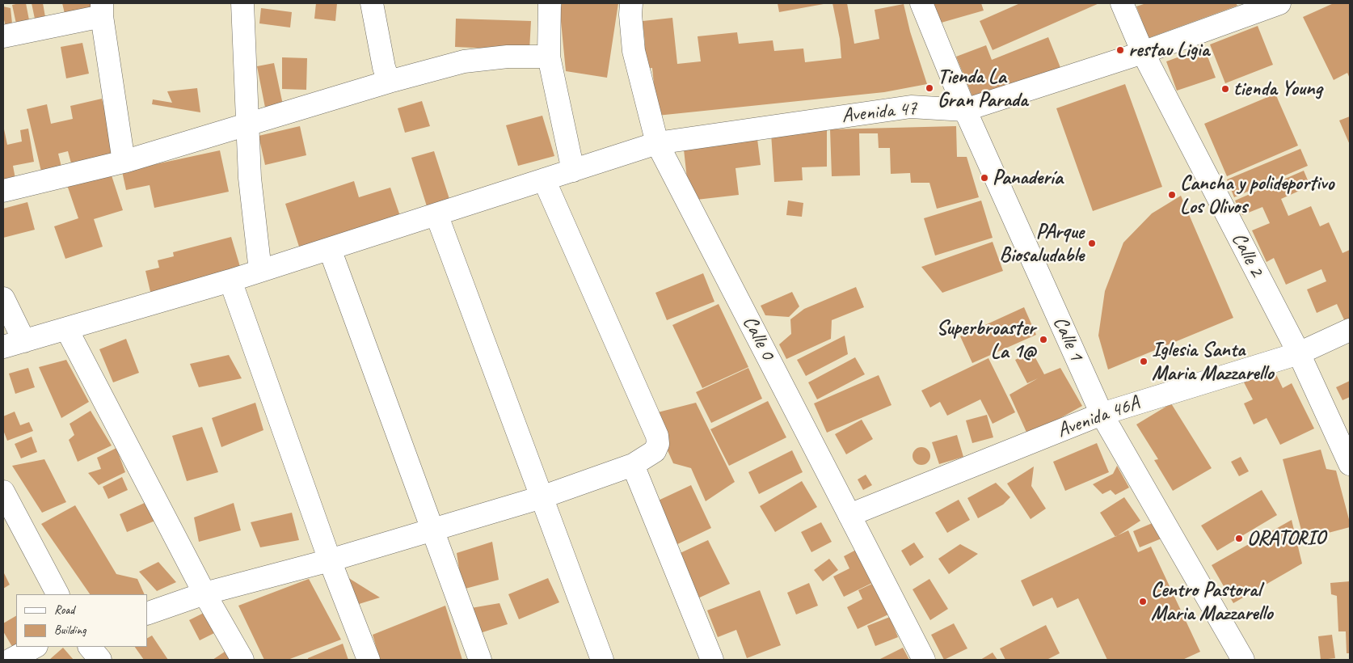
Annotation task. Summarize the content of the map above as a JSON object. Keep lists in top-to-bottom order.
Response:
{
  "streets": {
    "street": [
      "Avenida 47",
      "Calle 2",
      "Calle 0",
      "Calle 1",
      "Avenida 46A"
    ]
  },
  "crossings": [
    ["Avenida 47", "Calle 2"],
    ["Avenida 47", "Calle 0"],
    ["Avenida 47", "Calle 1"],
    ["Calle 2", "Avenida 46A"],
    ["Calle 0", "Avenida 46A"],
    ["Calle 1", "Avenida 46A"]
  ],
  "places": [
    "restau Ligia",
    "Tienda La Gran Parada",
    "tienda Young",
    "Panadería",
    "Cancha y polideportivo Los Olivos",
    "PArque Biosaludable",
    "Superbroaster La 1@",
    "Iglesia Santa Maria Mazzarello",
    "ORATORIO",
    "Centro Pastoral Maria Mazzarello"
  ],
  "legend": ["Road", "Building"]
}
